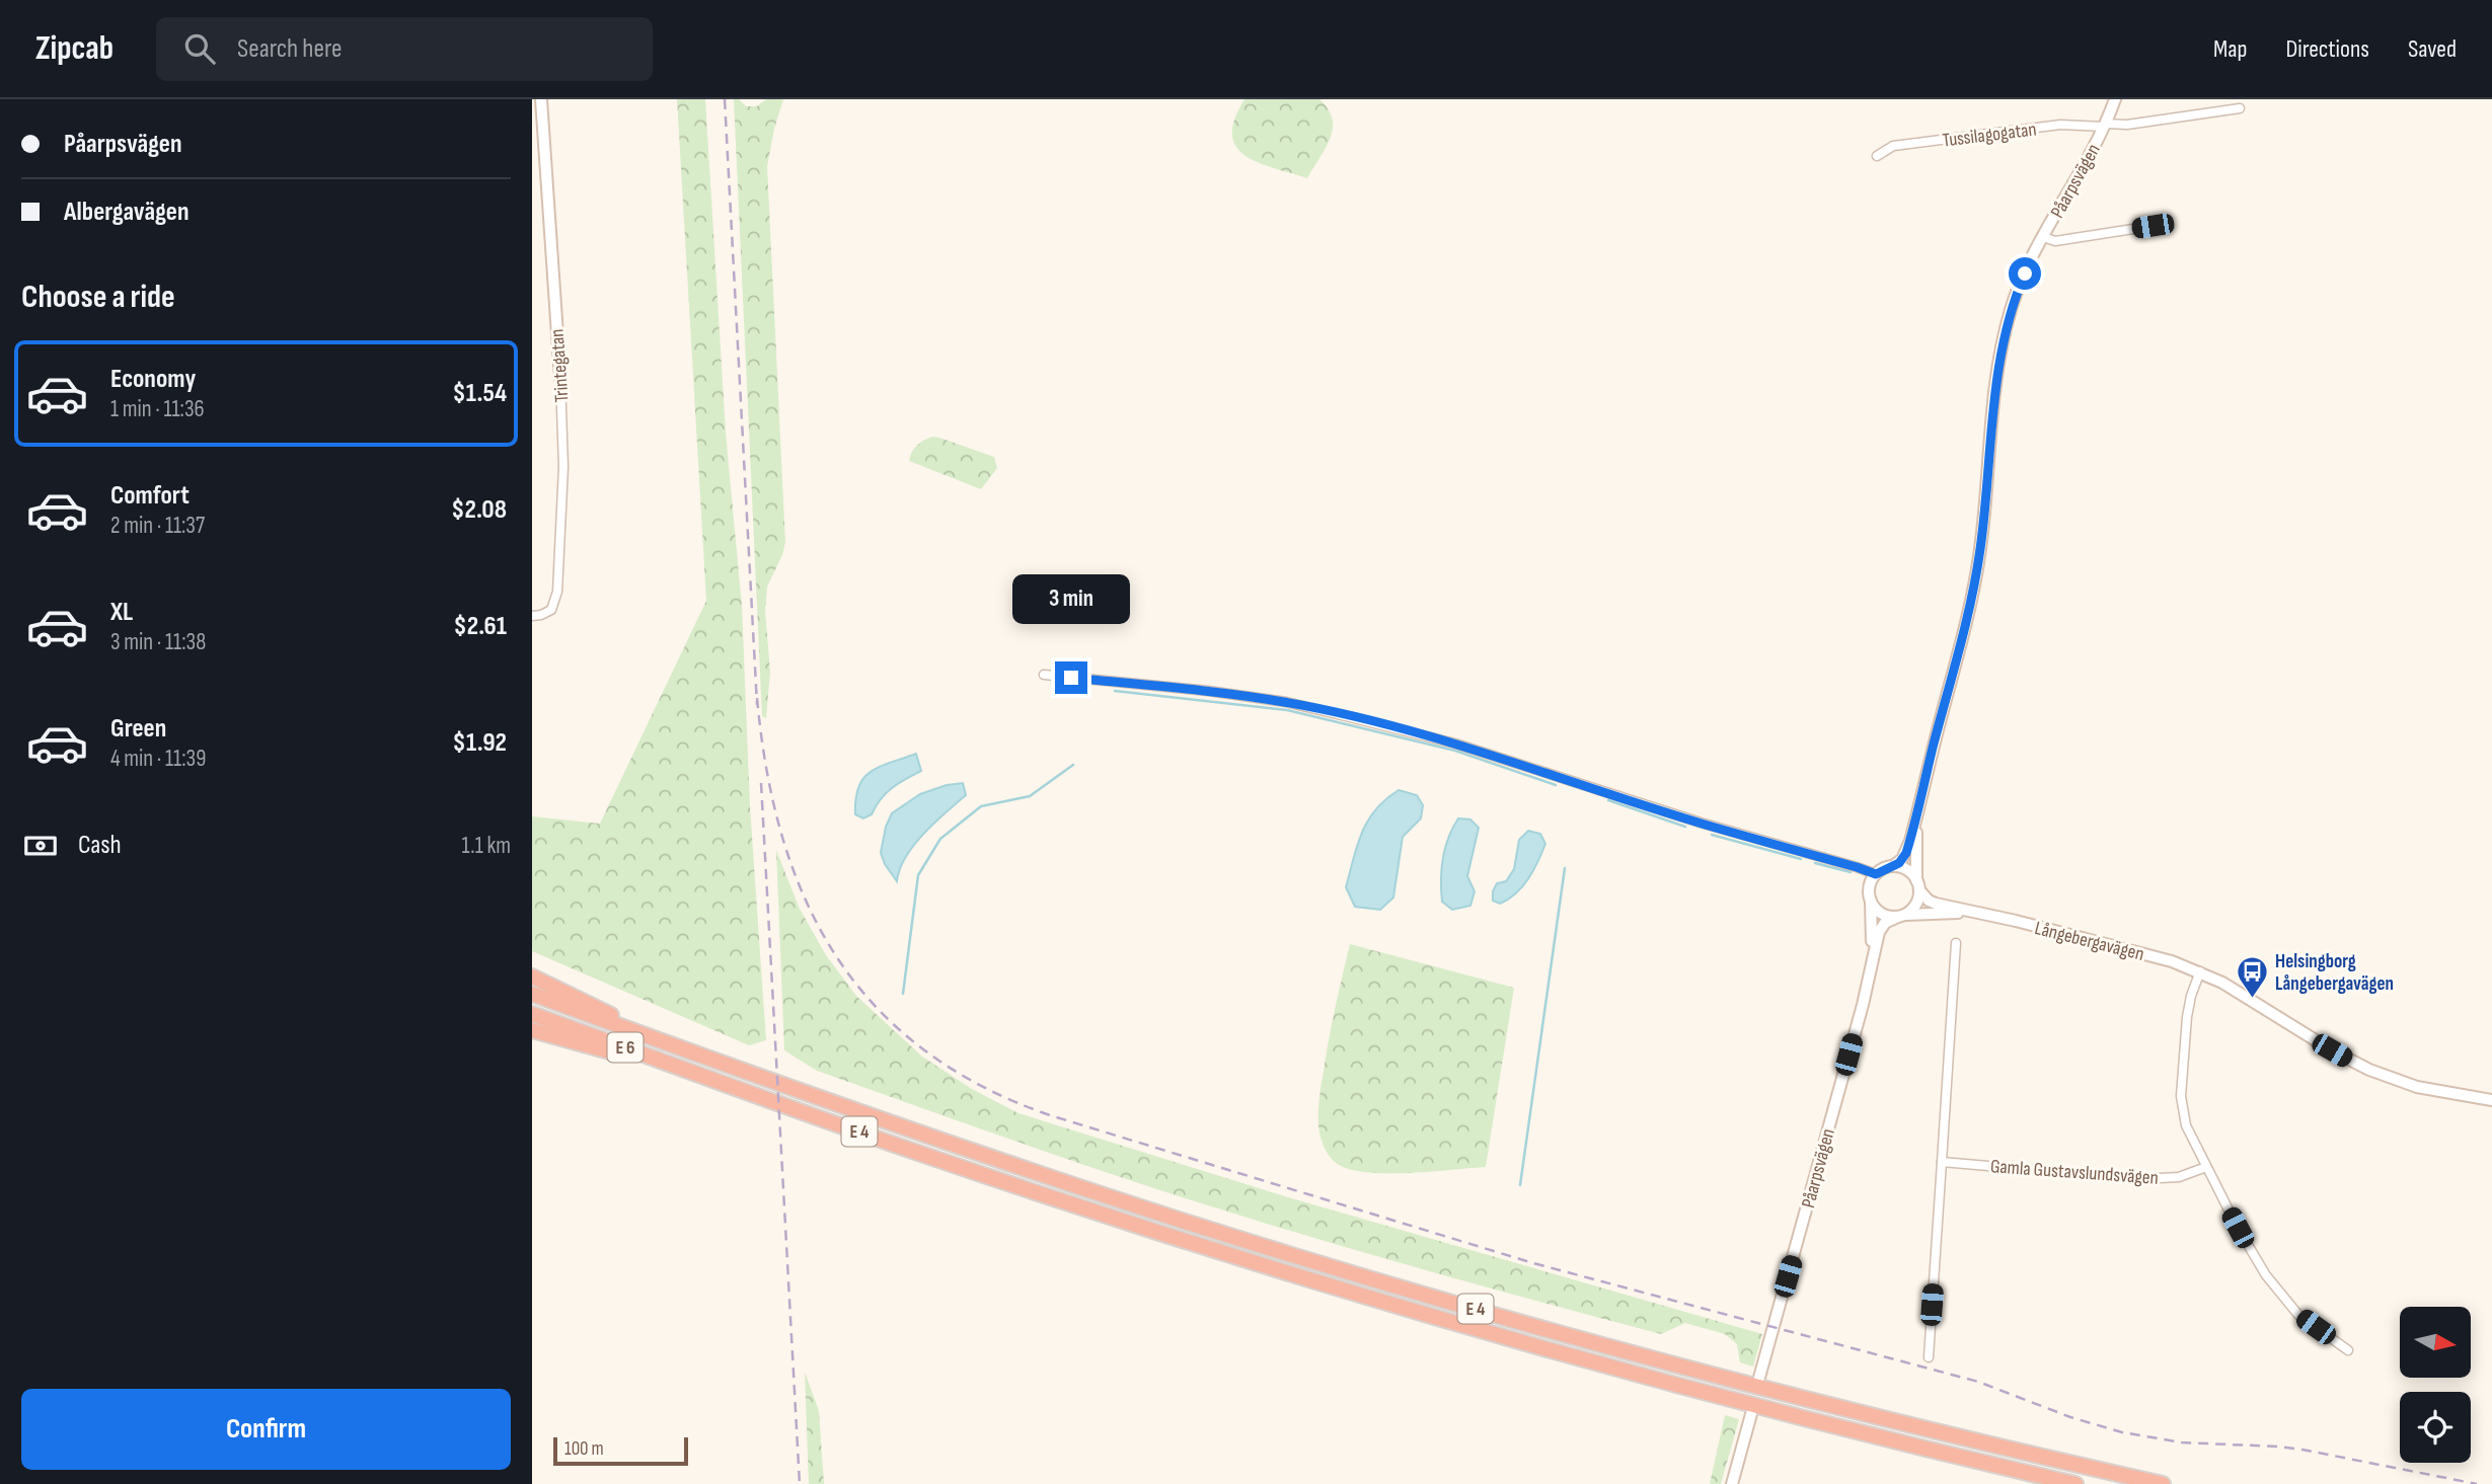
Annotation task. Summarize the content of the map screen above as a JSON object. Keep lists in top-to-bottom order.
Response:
{
  "streets": {
    "highway": ["E 6", "E 4"],
    "street": [
      "Tussilagogatan",
      "Påarpsvägen",
      "Trintegatan",
      "Långebergavägen",
      "Gamla Gustavslundsvägen"
    ]
  },
  "crossings": [
    ["Tussilagogatan", "Påarpsvägen"],
    ["Påarpsvägen", "Långebergavägen"],
    ["E 6", "E 4"]
  ],
  "places": {
    "bus stop": ["Helsingborg Långebergavägen"]
  },
  "scale_bar": "100 m",
  "north": "right",
  "page": {
    "header": "Zipcab",
    "search": "Search here",
    "nav": ["Map", "Directions", "Saved"],
    "banner": ["Påarpsvägen", "Albergavägen"],
    "heading": "Choose a ride",
    "list": [
      {
        "name": "Economy",
        "note": "1 min · 11:36",
        "value": "$1.54"
      },
      {
        "name": "Comfort",
        "note": "2 min · 11:37",
        "value": "$2.08"
      },
      {
        "name": "XL",
        "note": "3 min · 11:38",
        "value": "$2.61"
      },
      {
        "name": "Green",
        "note": "4 min · 11:39",
        "value": "$1.92"
      }
    ],
    "bubble": "3 min",
    "pay": ["Cash", "1.1 km"],
    "buttons": "Confirm",
    "scale": "100 m"
  }
}
